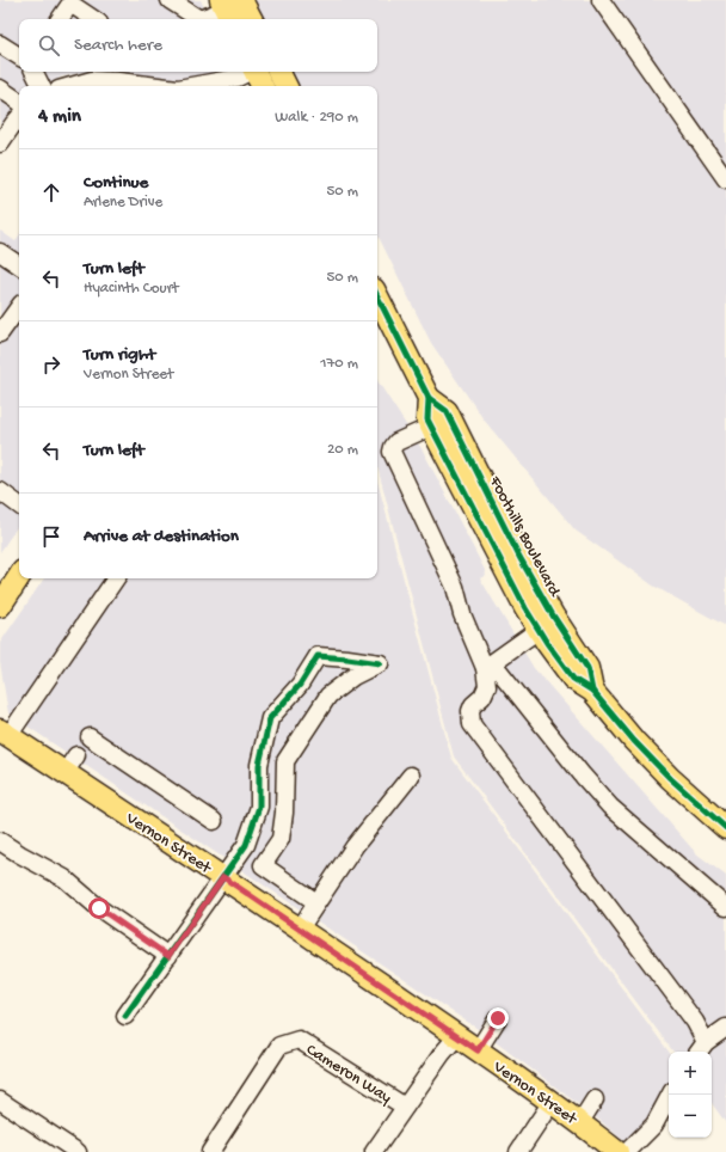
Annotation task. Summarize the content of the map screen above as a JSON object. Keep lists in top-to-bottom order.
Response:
{
  "streets": {
    "main road": ["Foothills Boulevard", "Vernon Street"],
    "street": ["Cameron Way"]
  },
  "page": {
    "search": "Search here",
    "heading": ["4 min", "Walk · 290 m"],
    "list": [
      ["Continue", "Arlene Drive", "50 m"],
      ["Turn left", "Hyacinth Court", "50 m"],
      ["Turn right", "Vernon Street", "170 m"],
      ["Turn left", "20 m"],
      "Arrive at destination"
    ],
    "map_buttons": ["+", "−"]
  }
}
